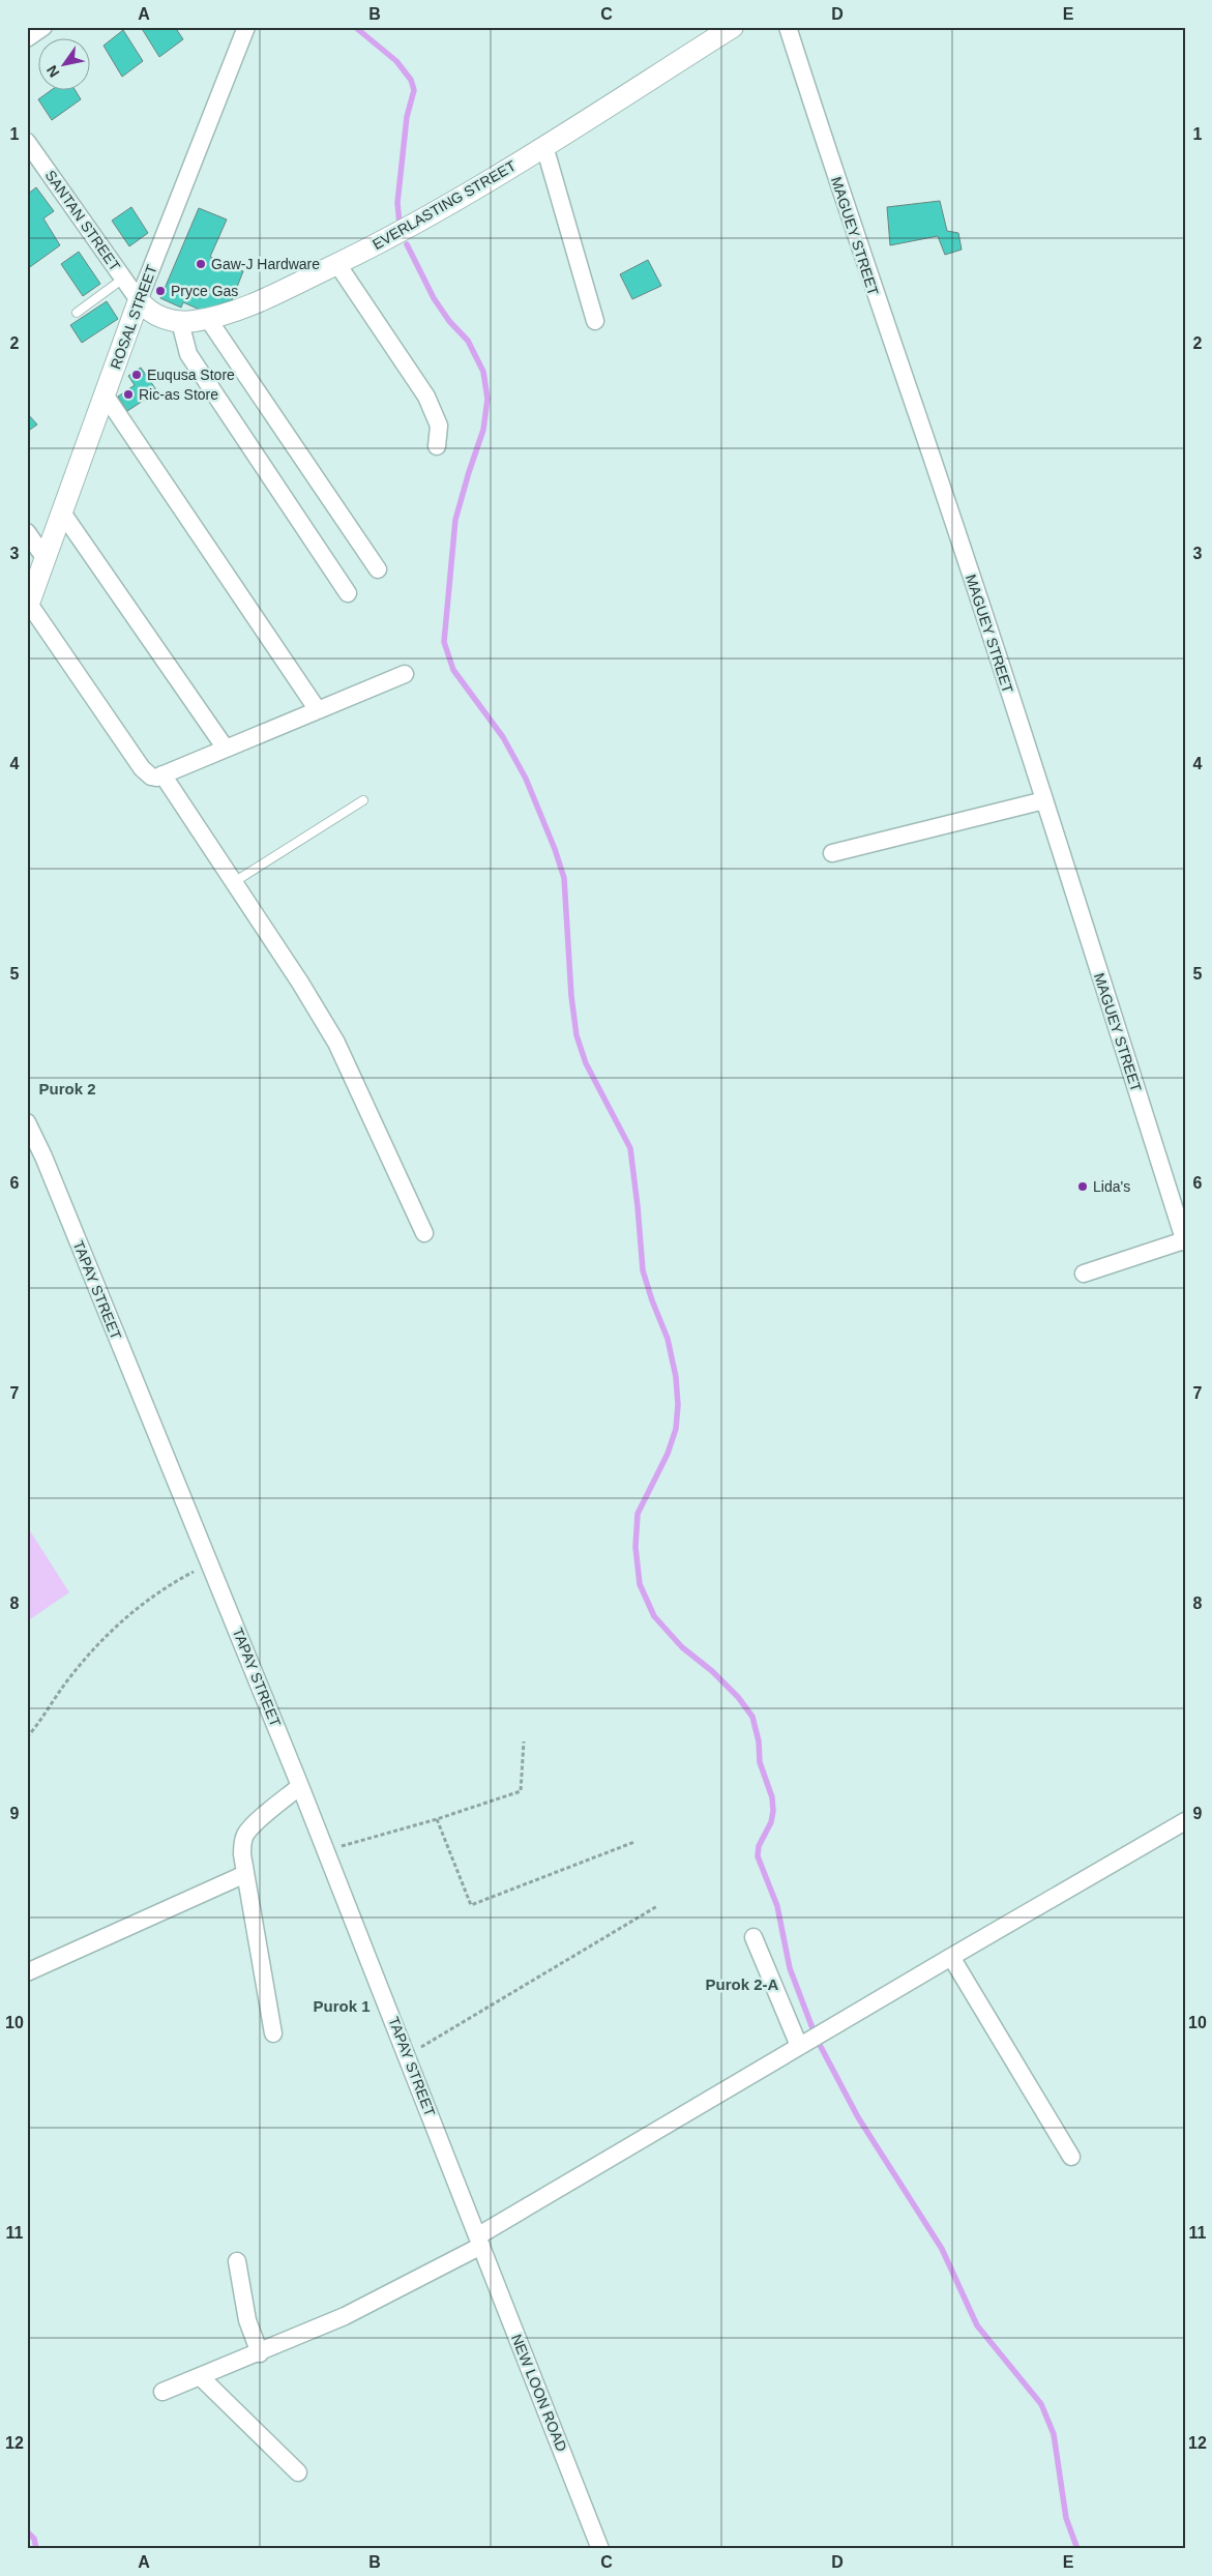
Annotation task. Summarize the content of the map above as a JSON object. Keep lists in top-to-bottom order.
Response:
{
  "streets": {
    "street": [
      "EVERLASTING STREET",
      "SANTAN STREET",
      "MAGUEY STREET",
      "ROSAL STREET",
      "TAPAY STREET",
      "NEW LOON ROAD"
    ]
  },
  "crossings": [
    ["EVERLASTING STREET", "SANTAN STREET"],
    ["EVERLASTING STREET", "ROSAL STREET"],
    ["SANTAN STREET", "ROSAL STREET"],
    ["TAPAY STREET", "NEW LOON ROAD"]
  ],
  "districts": ["Purok 2", "Purok 2-A", "Purok 1"],
  "places": [
    "Gaw-J Hardware",
    "Pryce Gas",
    "Euqusa Store",
    "Ric-as Store",
    "Lida's"
  ],
  "north": "bottom left",
  "grid": {
    "columns": [
      "A",
      "B",
      "C",
      "D",
      "E"
    ],
    "rows": [
      "1",
      "2",
      "3",
      "4",
      "5",
      "6",
      "7",
      "8",
      "9",
      "10",
      "11",
      "12"
    ]
  }
}
